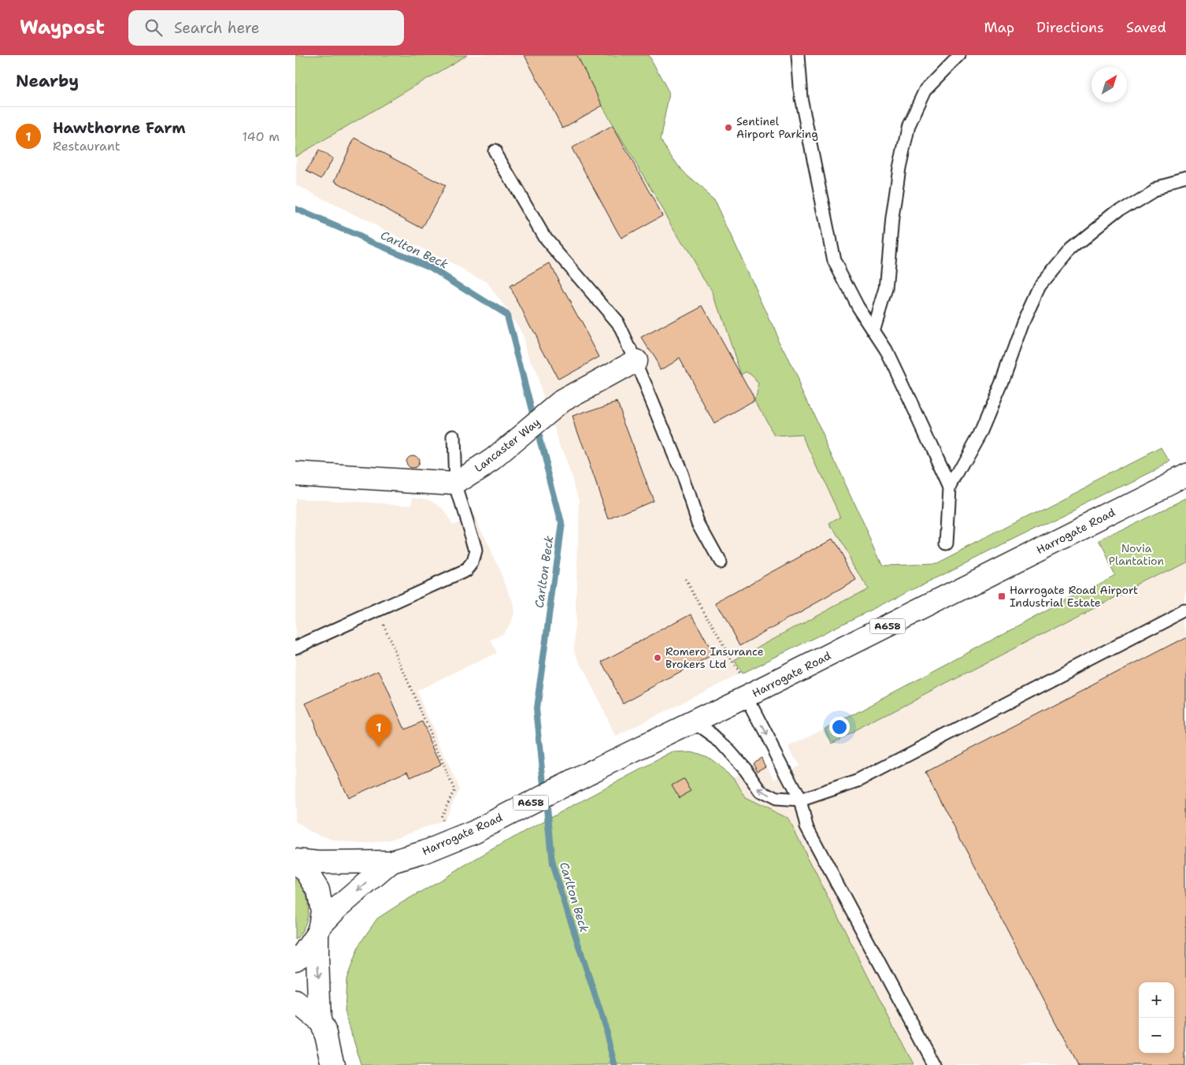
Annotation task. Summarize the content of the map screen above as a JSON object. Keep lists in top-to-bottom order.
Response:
{
  "streets": {
    "main road": ["Lancaster Way", "Harrogate Road", "A658"]
  },
  "water": ["Carlton Beck"],
  "parks": ["Novia Plantation"],
  "places": {
    "other": ["Sentinel Airport Parking", "Romero Insurance Brokers Ltd"],
    "transit": ["Harrogate Road Airport Industrial Estate"]
  },
  "north": "top right",
  "page": {
    "header": "Waypost",
    "search": "Search here",
    "nav": ["Map", "Directions", "Saved"],
    "heading": "Nearby",
    "list": [
      {
        "mark": "1",
        "name": "Hawthorne Farm",
        "note": "Restaurant",
        "value": "140 m"
      }
    ],
    "pins": "1",
    "map_buttons": ["+", "−"]
  }
}
